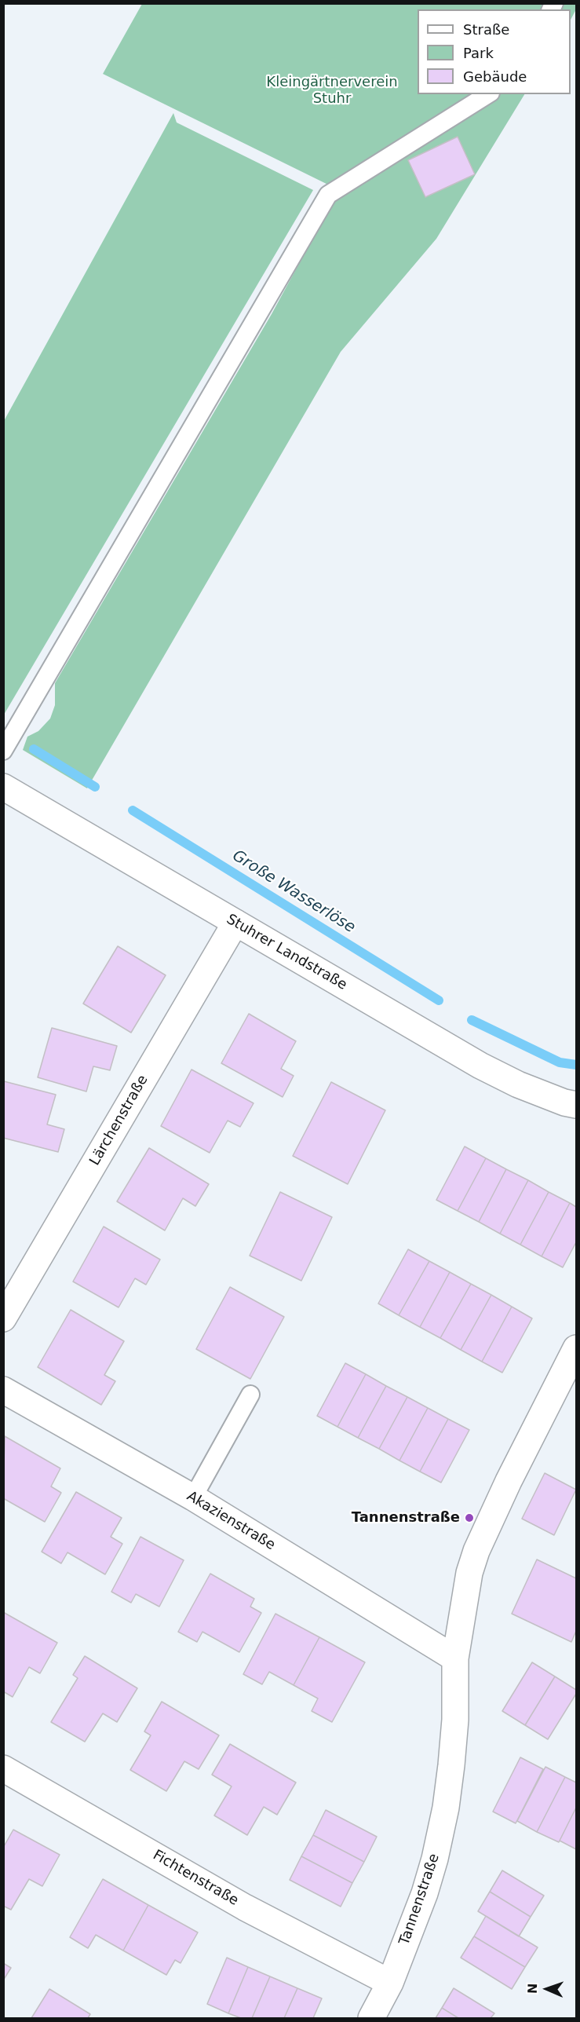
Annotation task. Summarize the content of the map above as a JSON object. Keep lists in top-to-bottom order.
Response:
{
  "streets": {
    "street": [
      "Stuhrer Landstraße",
      "Lärchenstraße",
      "Akazienstraße",
      "Fichtenstraße",
      "Tannenstraße"
    ]
  },
  "crossings": [
    ["Stuhrer Landstraße", "Lärchenstraße"],
    ["Akazienstraße", "Tannenstraße"],
    ["Fichtenstraße", "Tannenstraße"]
  ],
  "water": ["Große Wasserlöse"],
  "parks": ["Kleingärtnerverein Stuhr"],
  "places": ["Tannenstraße"],
  "legend": ["Straße", "Park", "Gebäude"],
  "north": "left"
}
